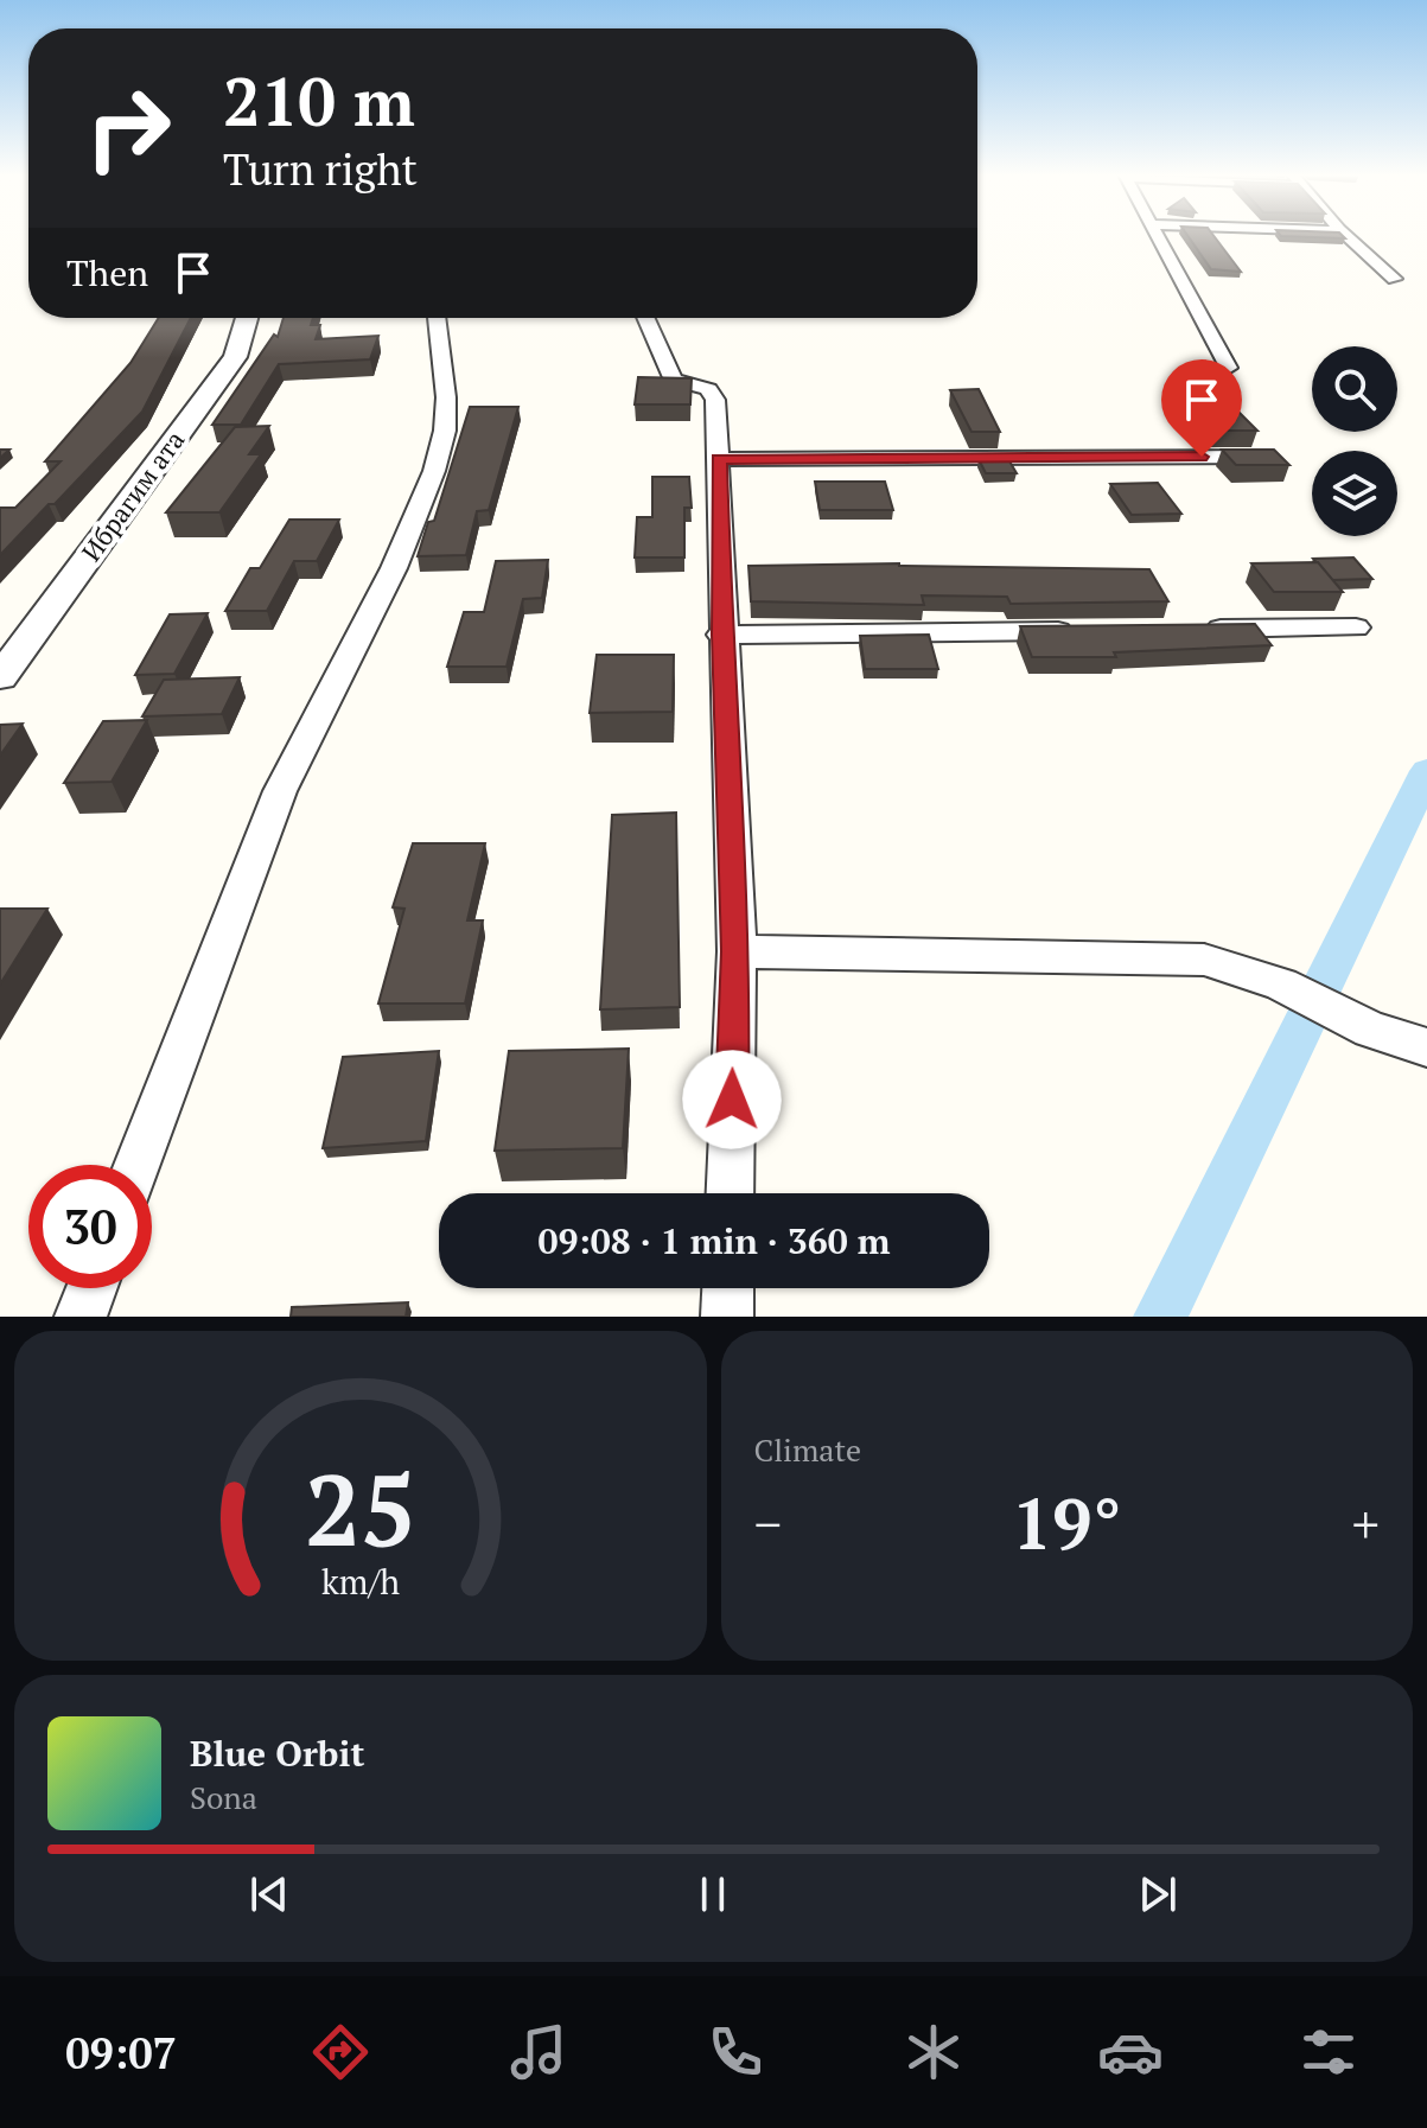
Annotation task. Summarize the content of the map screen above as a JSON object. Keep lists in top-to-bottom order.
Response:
{
  "streets": {
    "street": ["Ибрагим ата"]
  },
  "page": {
    "turn": ["210 m", "Turn right"],
    "then": "Then",
    "limit": "30",
    "trip": "09:08 · 1 min · 360 m",
    "tile": "Climate",
    "heat": ["−", "19°", "+"],
    "song": ["Blue Orbit", "Sona"],
    "tabs": "09:07",
    "gauge": ["25", "km/h"]
  }
}
